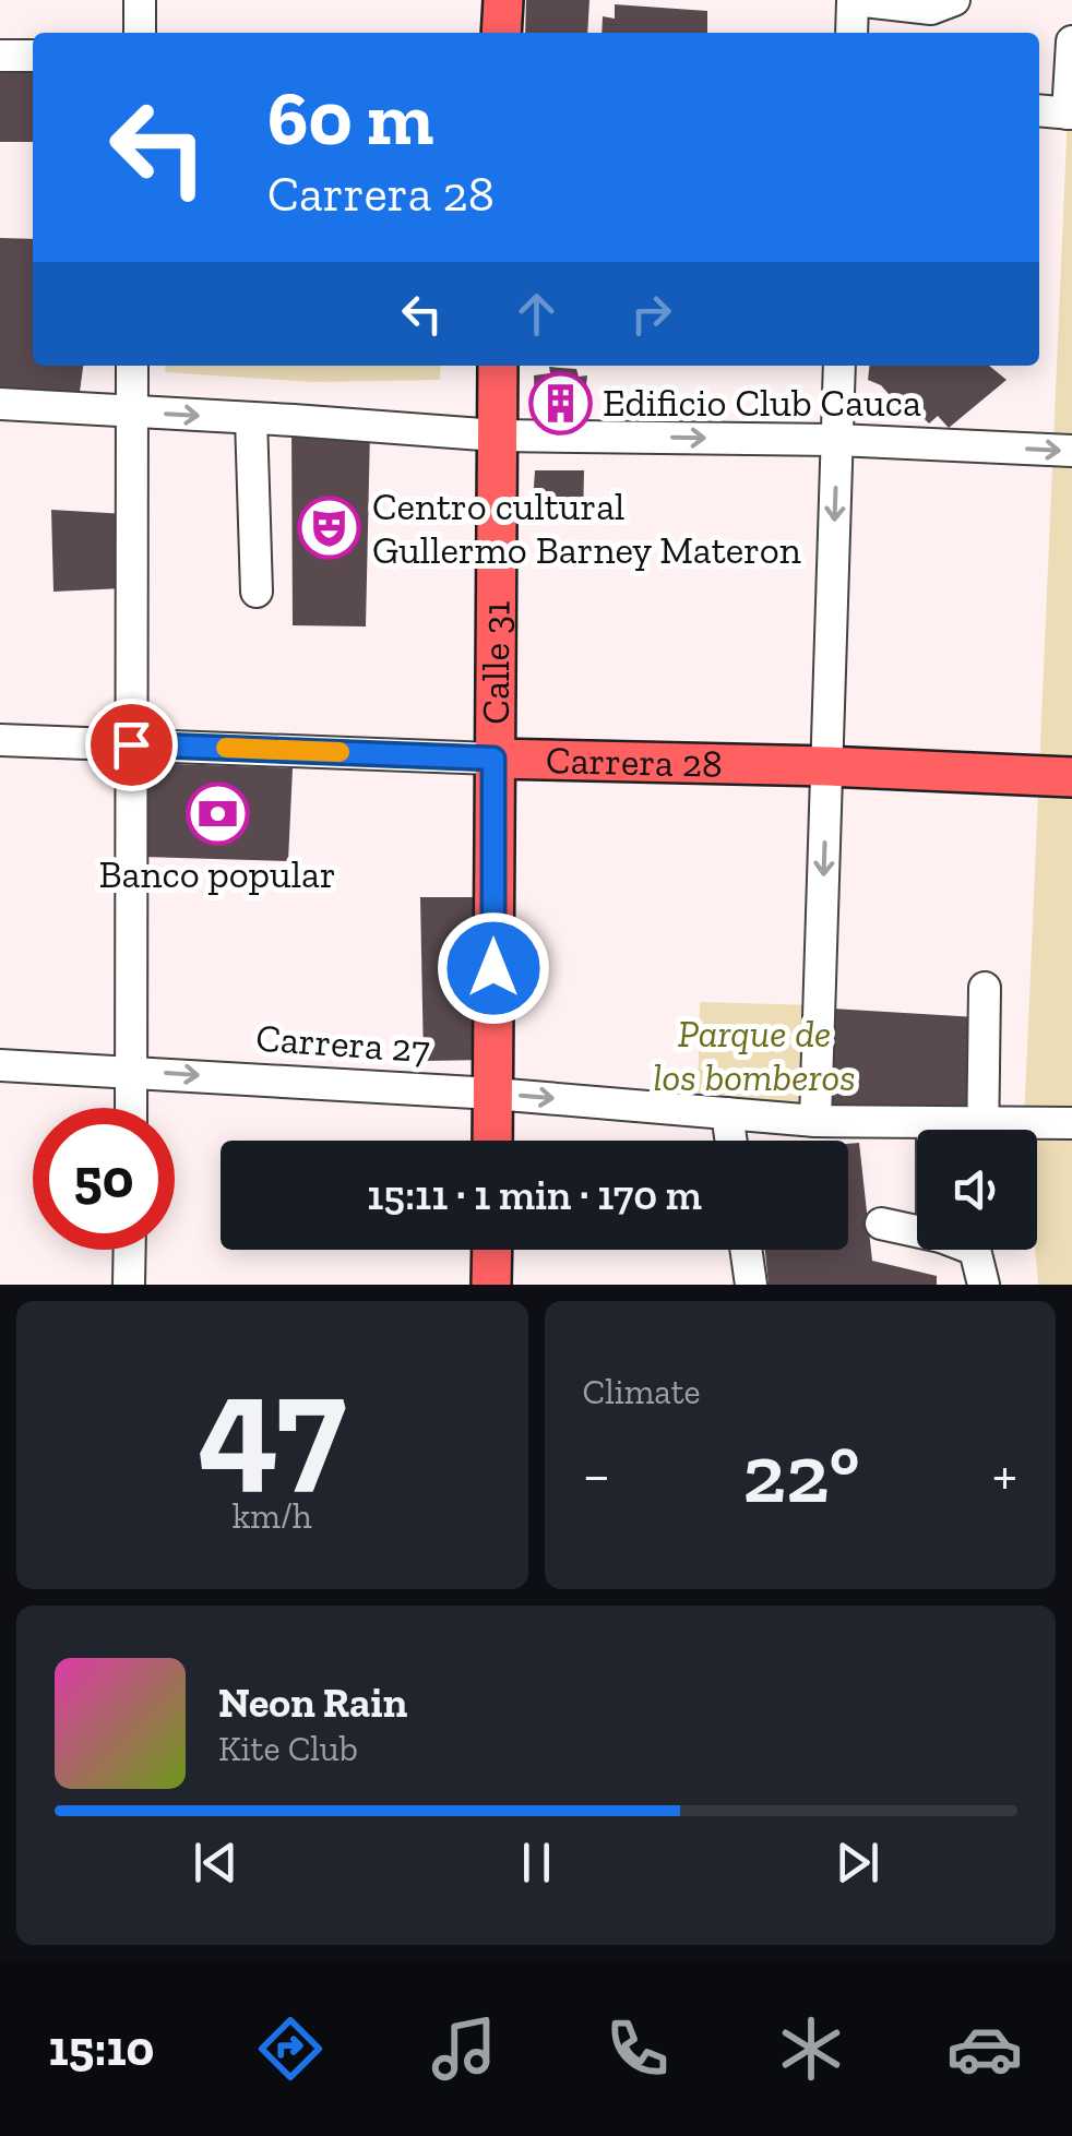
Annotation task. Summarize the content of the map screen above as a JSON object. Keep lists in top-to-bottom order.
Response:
{
  "streets": {
    "main road": ["Calle 31", "Carrera 28"],
    "street": ["Carrera 27"]
  },
  "crossings": [
    ["Calle 31", "Carrera 28"],
    ["Calle 31", "Carrera 27"]
  ],
  "one_way": ["Carrera 27"],
  "parks": ["Parque de los bomberos"],
  "places": {
    "building": ["Edificio Club Cauca"],
    "theatre": ["Centro cultural Gullermo Barney Materon"],
    "bank": ["Banco popular"]
  },
  "page": {
    "turn": ["60 m", "Carrera 28"],
    "limit": "50",
    "trip": "15:11 · 1 min · 170 m",
    "tile": [
      ["47", "km/h"],
      "Climate"
    ],
    "heat": ["−", "22°", "+"],
    "song": ["Neon Rain", "Kite Club"],
    "tabs": "15:10"
  }
}
